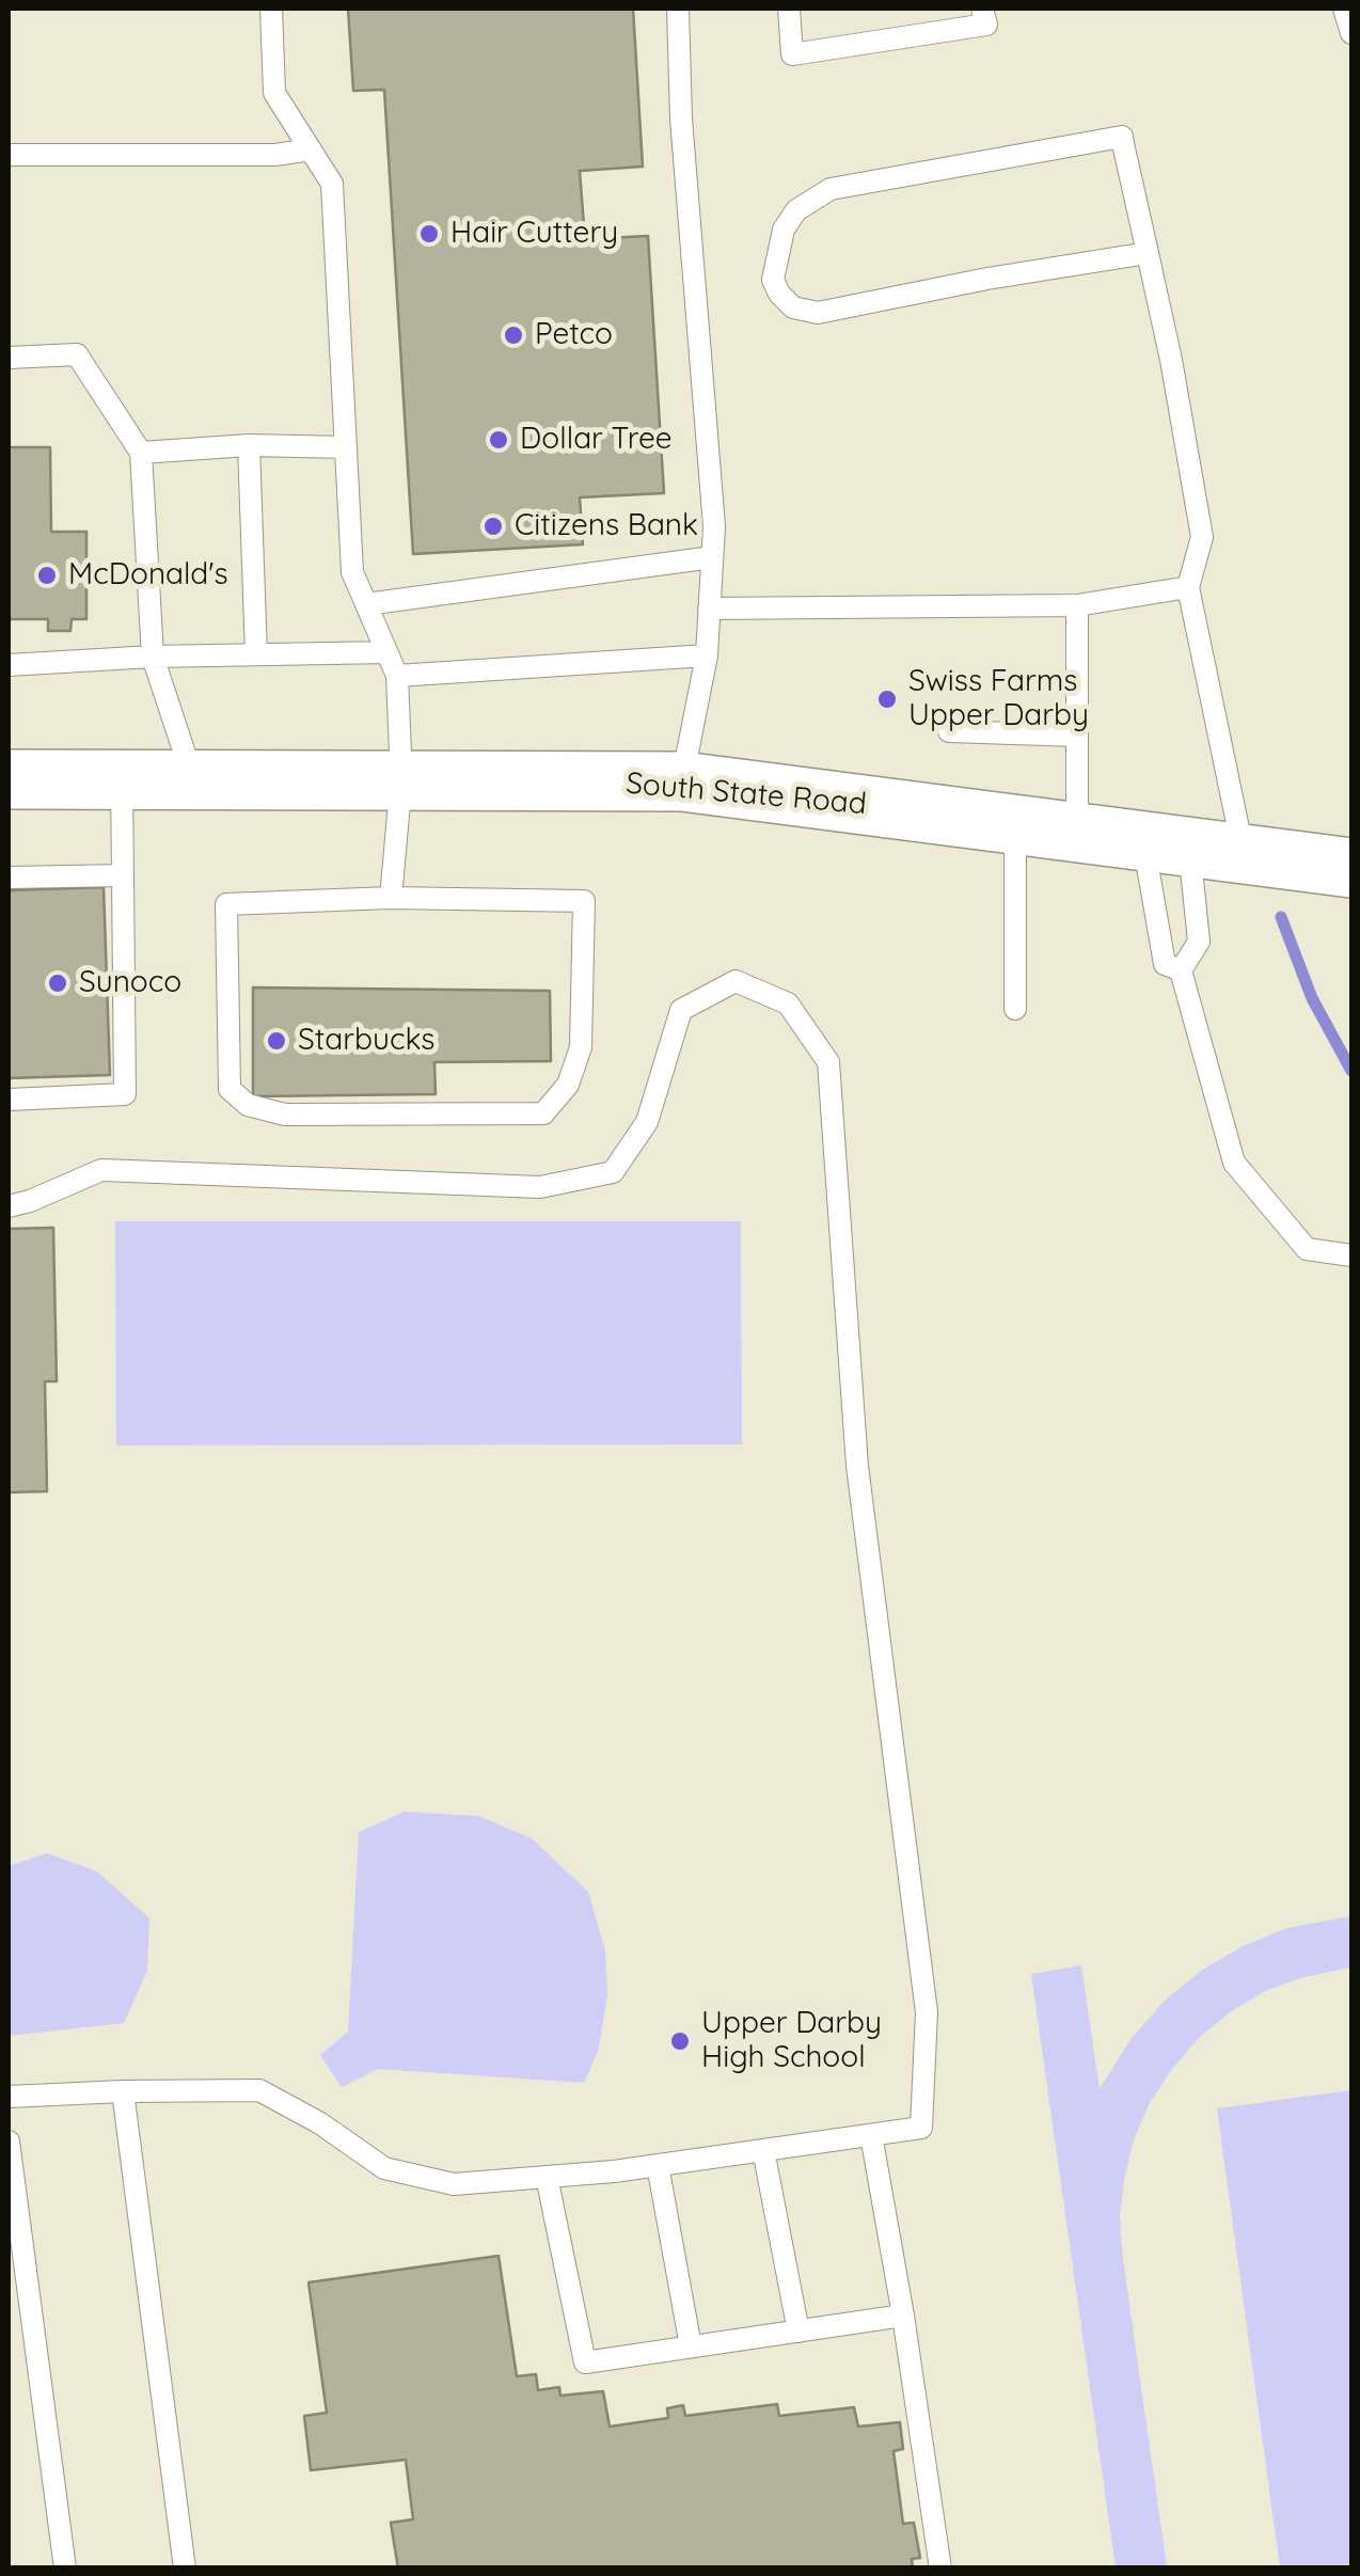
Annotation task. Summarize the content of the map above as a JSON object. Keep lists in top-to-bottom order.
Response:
{
  "streets": {
    "main road": ["South State Road"]
  },
  "places": [
    "Hair Cuttery",
    "Petco",
    "Dollar Tree",
    "Citizens Bank",
    "McDonald's",
    "Swiss Farms Upper Darby",
    "Sunoco",
    "Starbucks",
    "Upper Darby High School"
  ]
}
